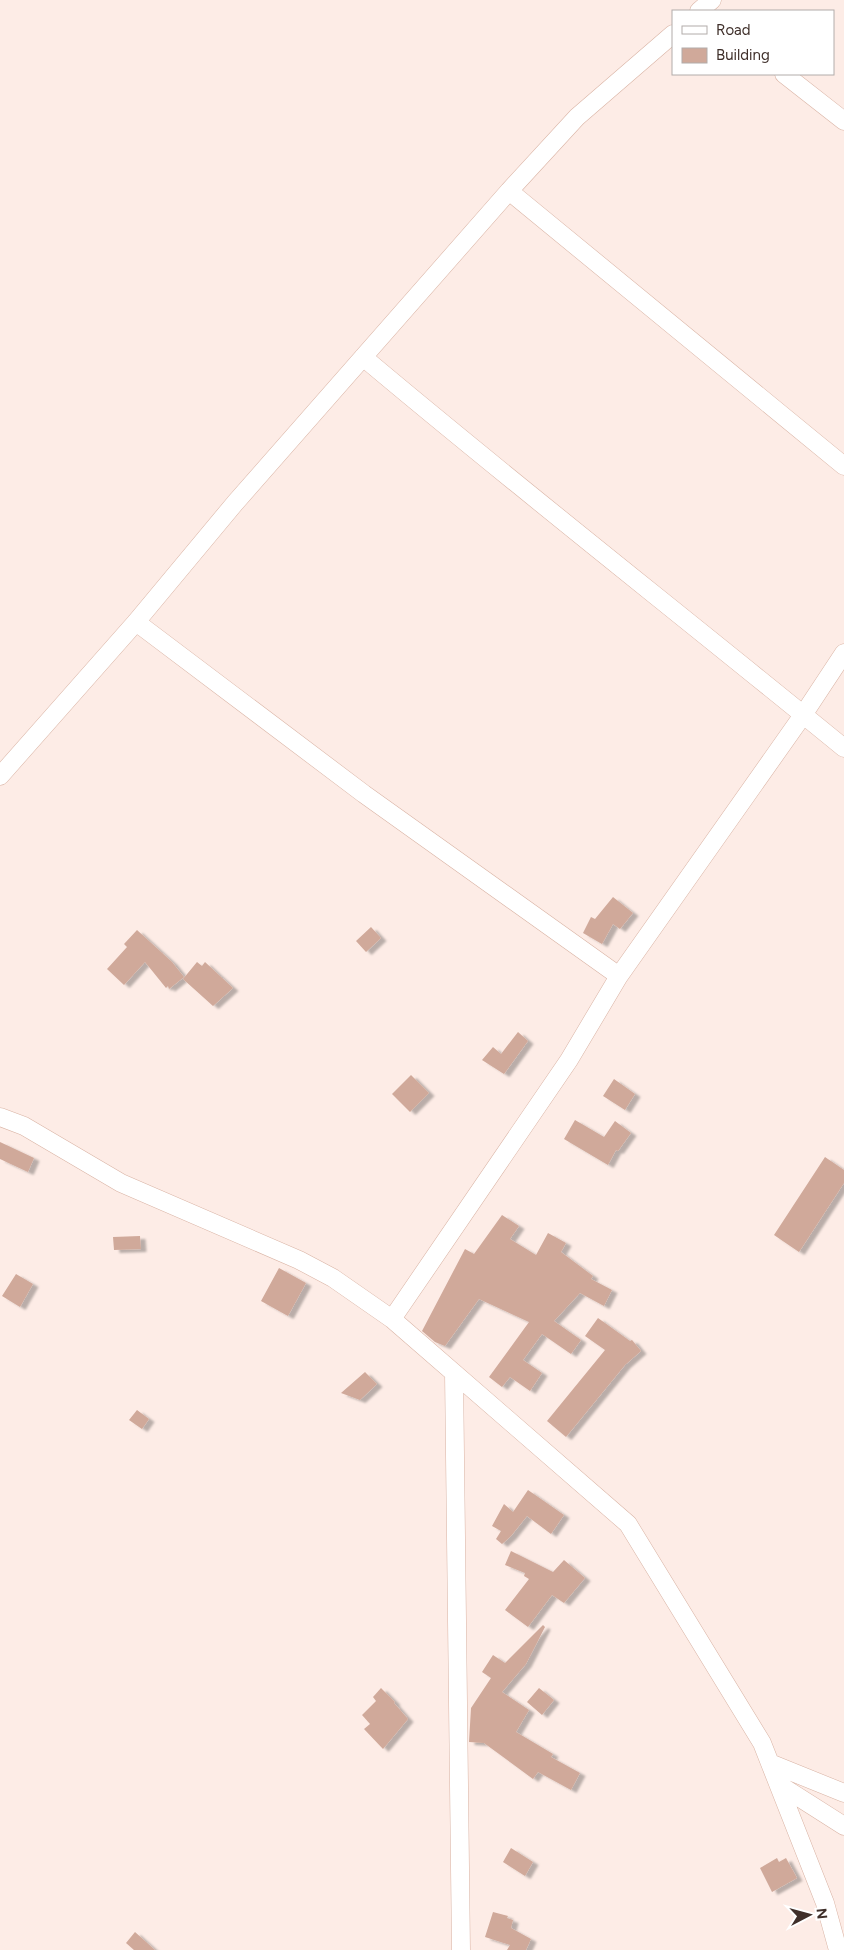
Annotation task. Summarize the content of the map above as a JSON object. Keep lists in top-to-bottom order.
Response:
{
  "legend": ["Road", "Building"],
  "north": "right"
}
